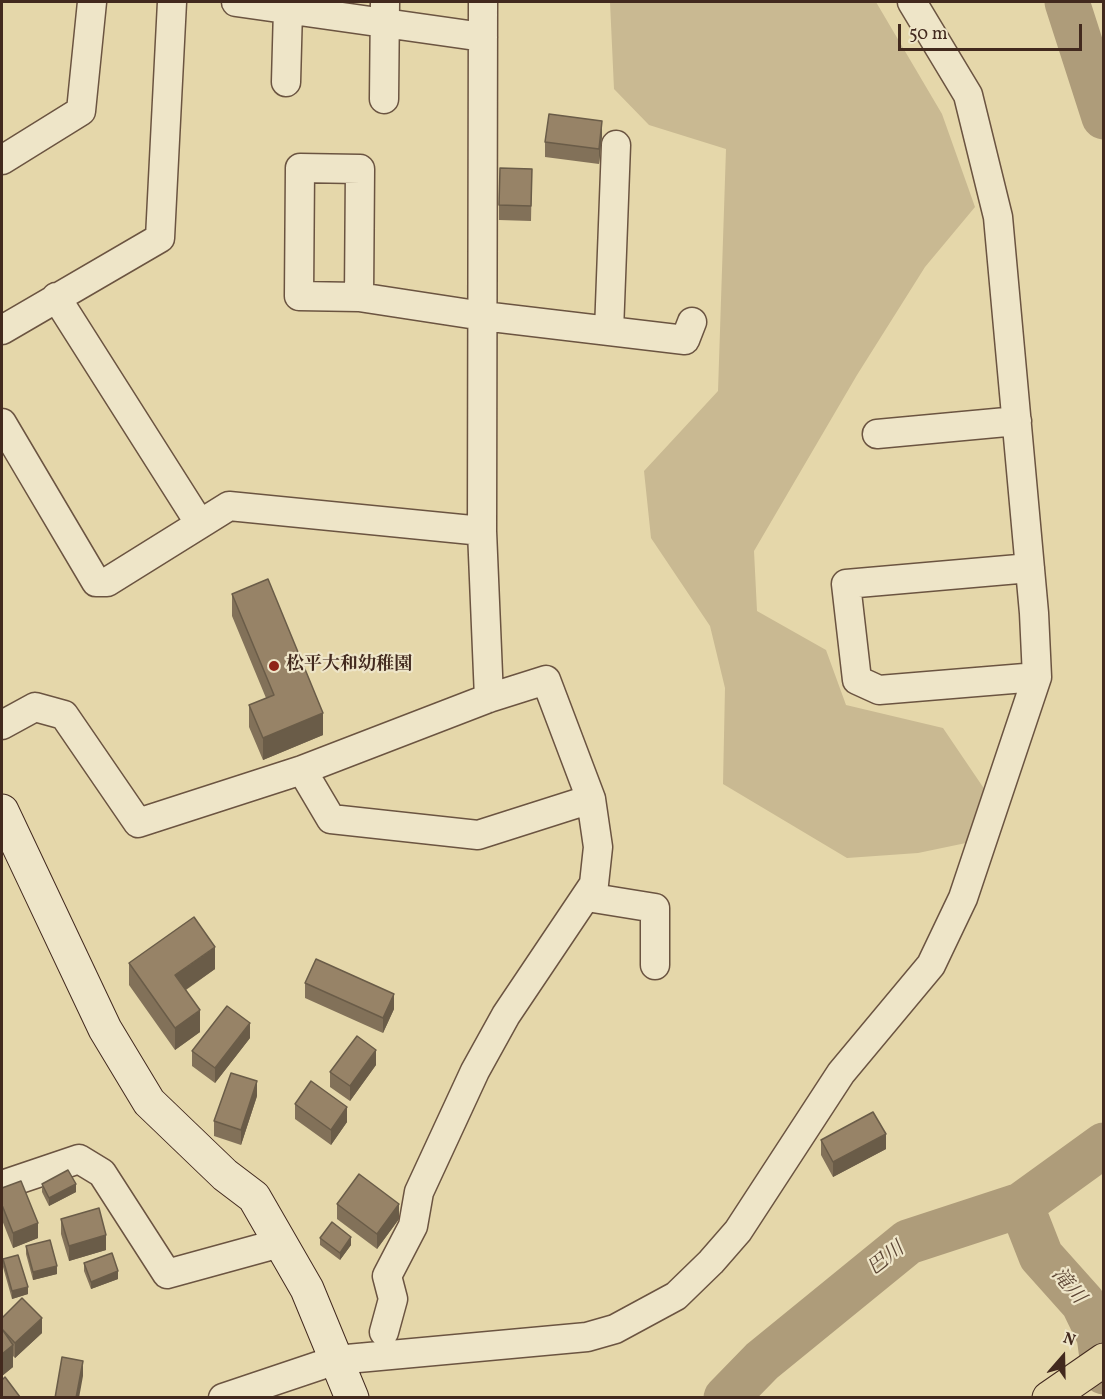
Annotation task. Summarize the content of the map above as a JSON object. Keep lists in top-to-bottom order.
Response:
{
  "water": ["巴川", "滝川"],
  "places": ["松平大和幼稚園"],
  "scale_bar": "50 m",
  "north": "top"
}
